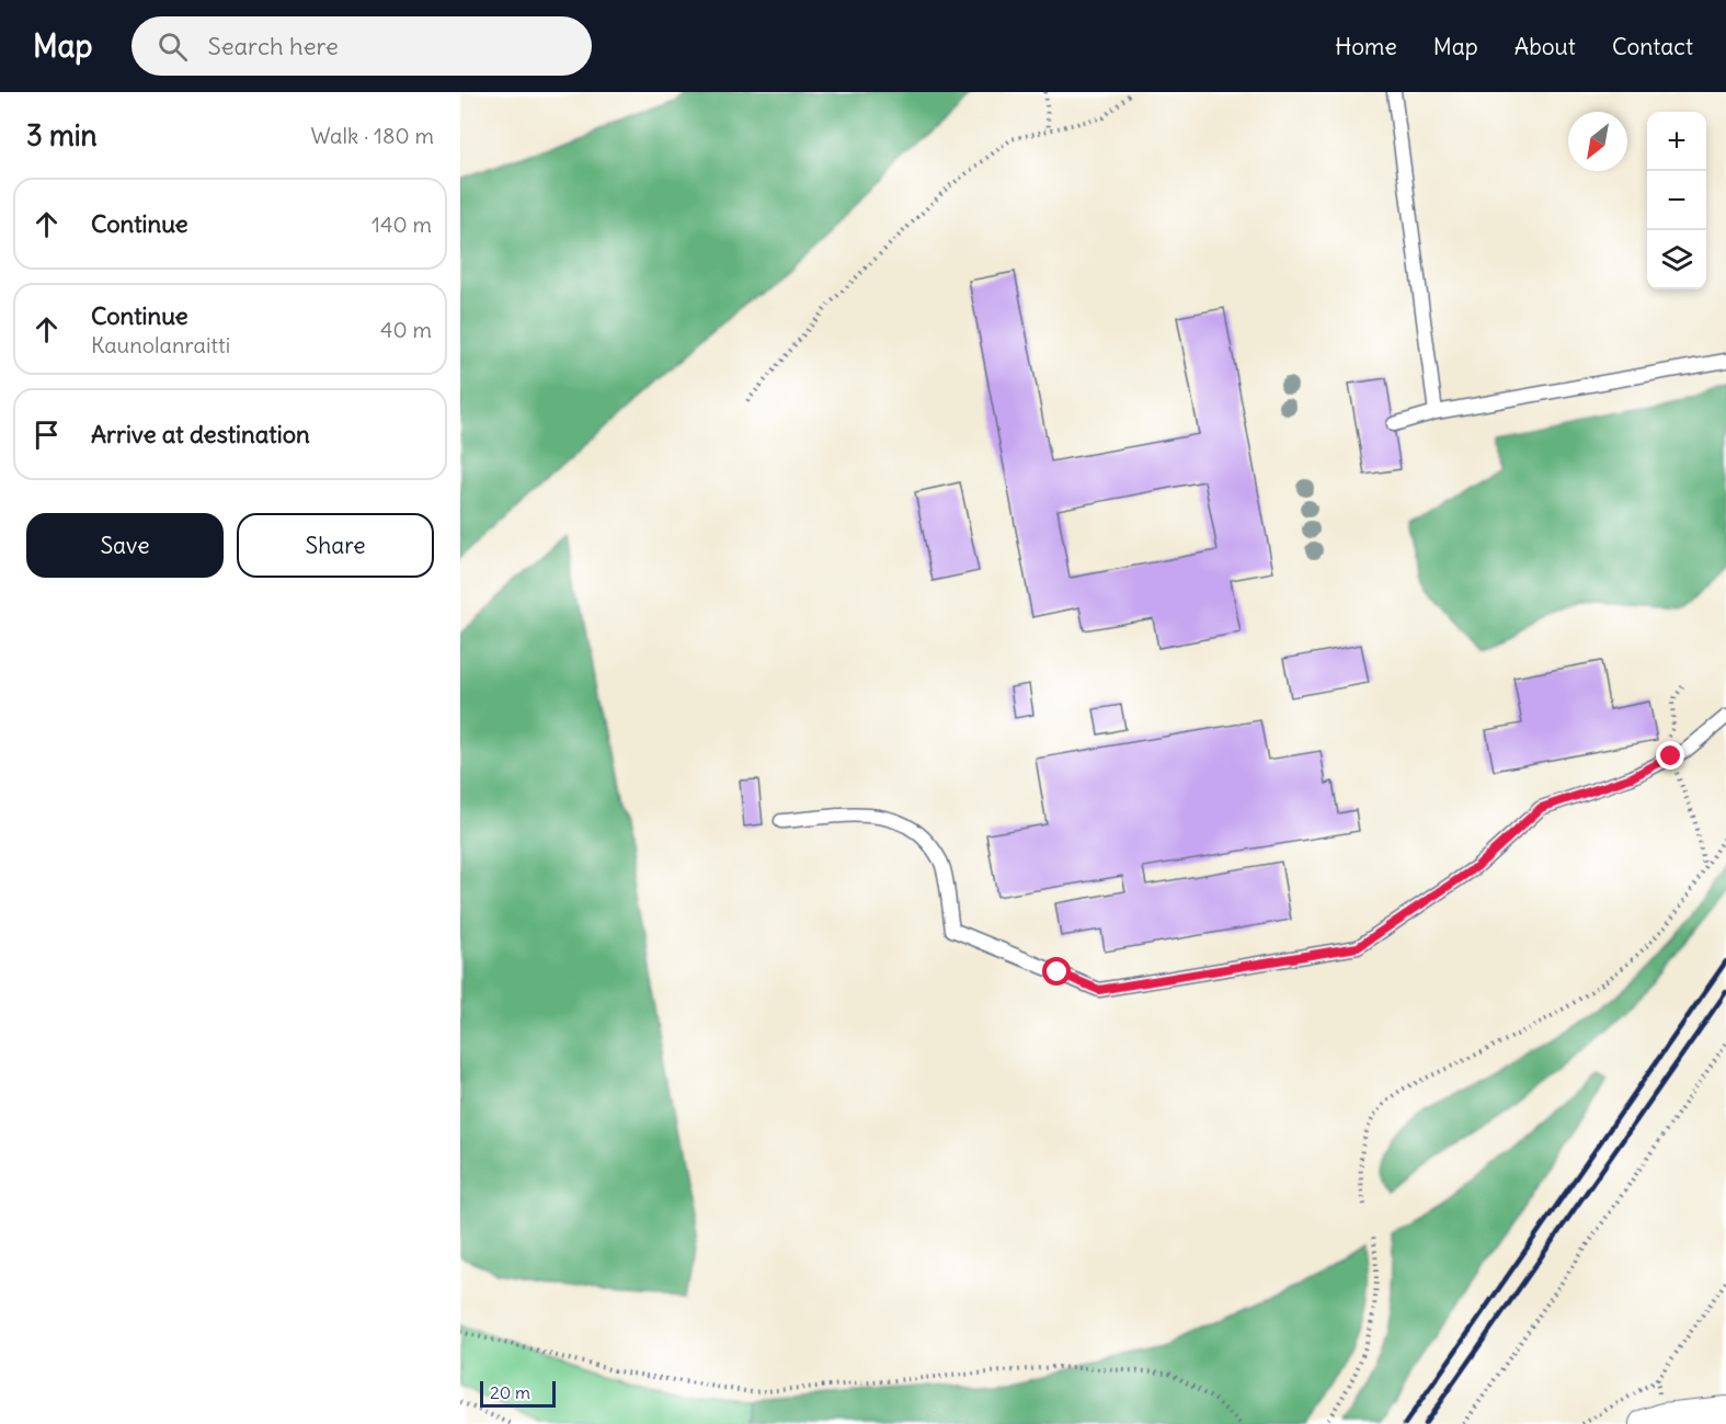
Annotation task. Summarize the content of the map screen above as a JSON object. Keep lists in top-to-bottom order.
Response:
{
  "scale_bar": "20 m",
  "north": "bottom left",
  "page": {
    "header": "Map",
    "search": "Search here",
    "nav": [
      "Home",
      "Map",
      "About",
      "Contact"
    ],
    "heading": ["3 min", "Walk · 180 m"],
    "map_buttons": ["+", "−"],
    "list": [
      ["Continue", "140 m"],
      ["Continue", "Kaunolanraitti", "40 m"],
      "Arrive at destination"
    ],
    "buttons": ["Save", "Share"],
    "scale": "20 m"
  }
}
